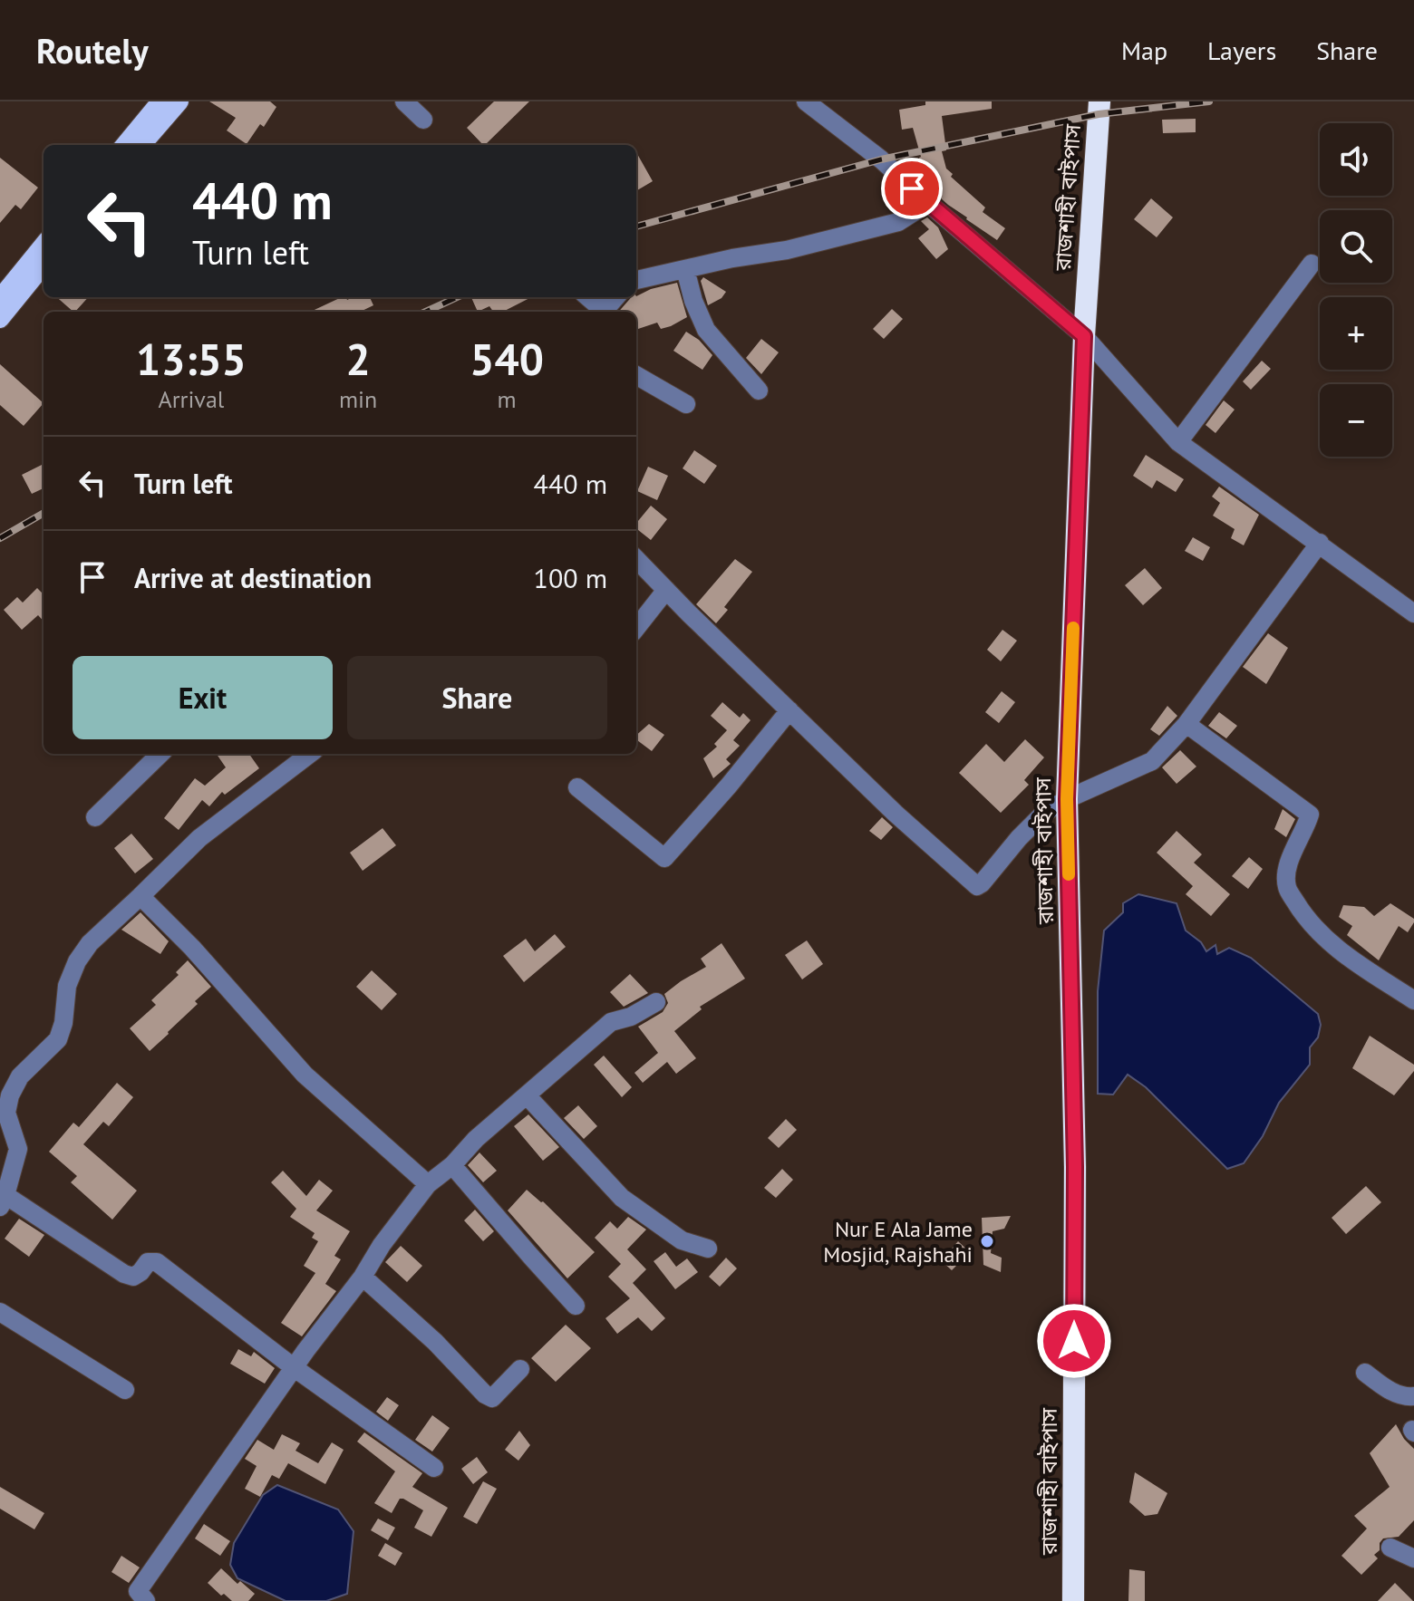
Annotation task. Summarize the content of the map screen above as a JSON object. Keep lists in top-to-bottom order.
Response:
{
  "streets": {
    "highway": ["রাজশাহী বাইপাস"]
  },
  "places": ["Nur E Ala Jame Mosjid, Rajshahi"],
  "page": {
    "header": "Routely",
    "nav": ["Map", "Layers", "Share"],
    "map_buttons": ["+", "−"],
    "turn": ["440 m", "Turn left"],
    "eta": [
      "13:55",
      "Arrival",
      "2",
      "min",
      "540",
      "m"
    ],
    "list": [
      {
        "name": "Turn left",
        "value": "440 m"
      },
      {
        "name": "Arrive at destination",
        "value": "100 m"
      }
    ],
    "buttons": ["Exit", "Share"]
  }
}
